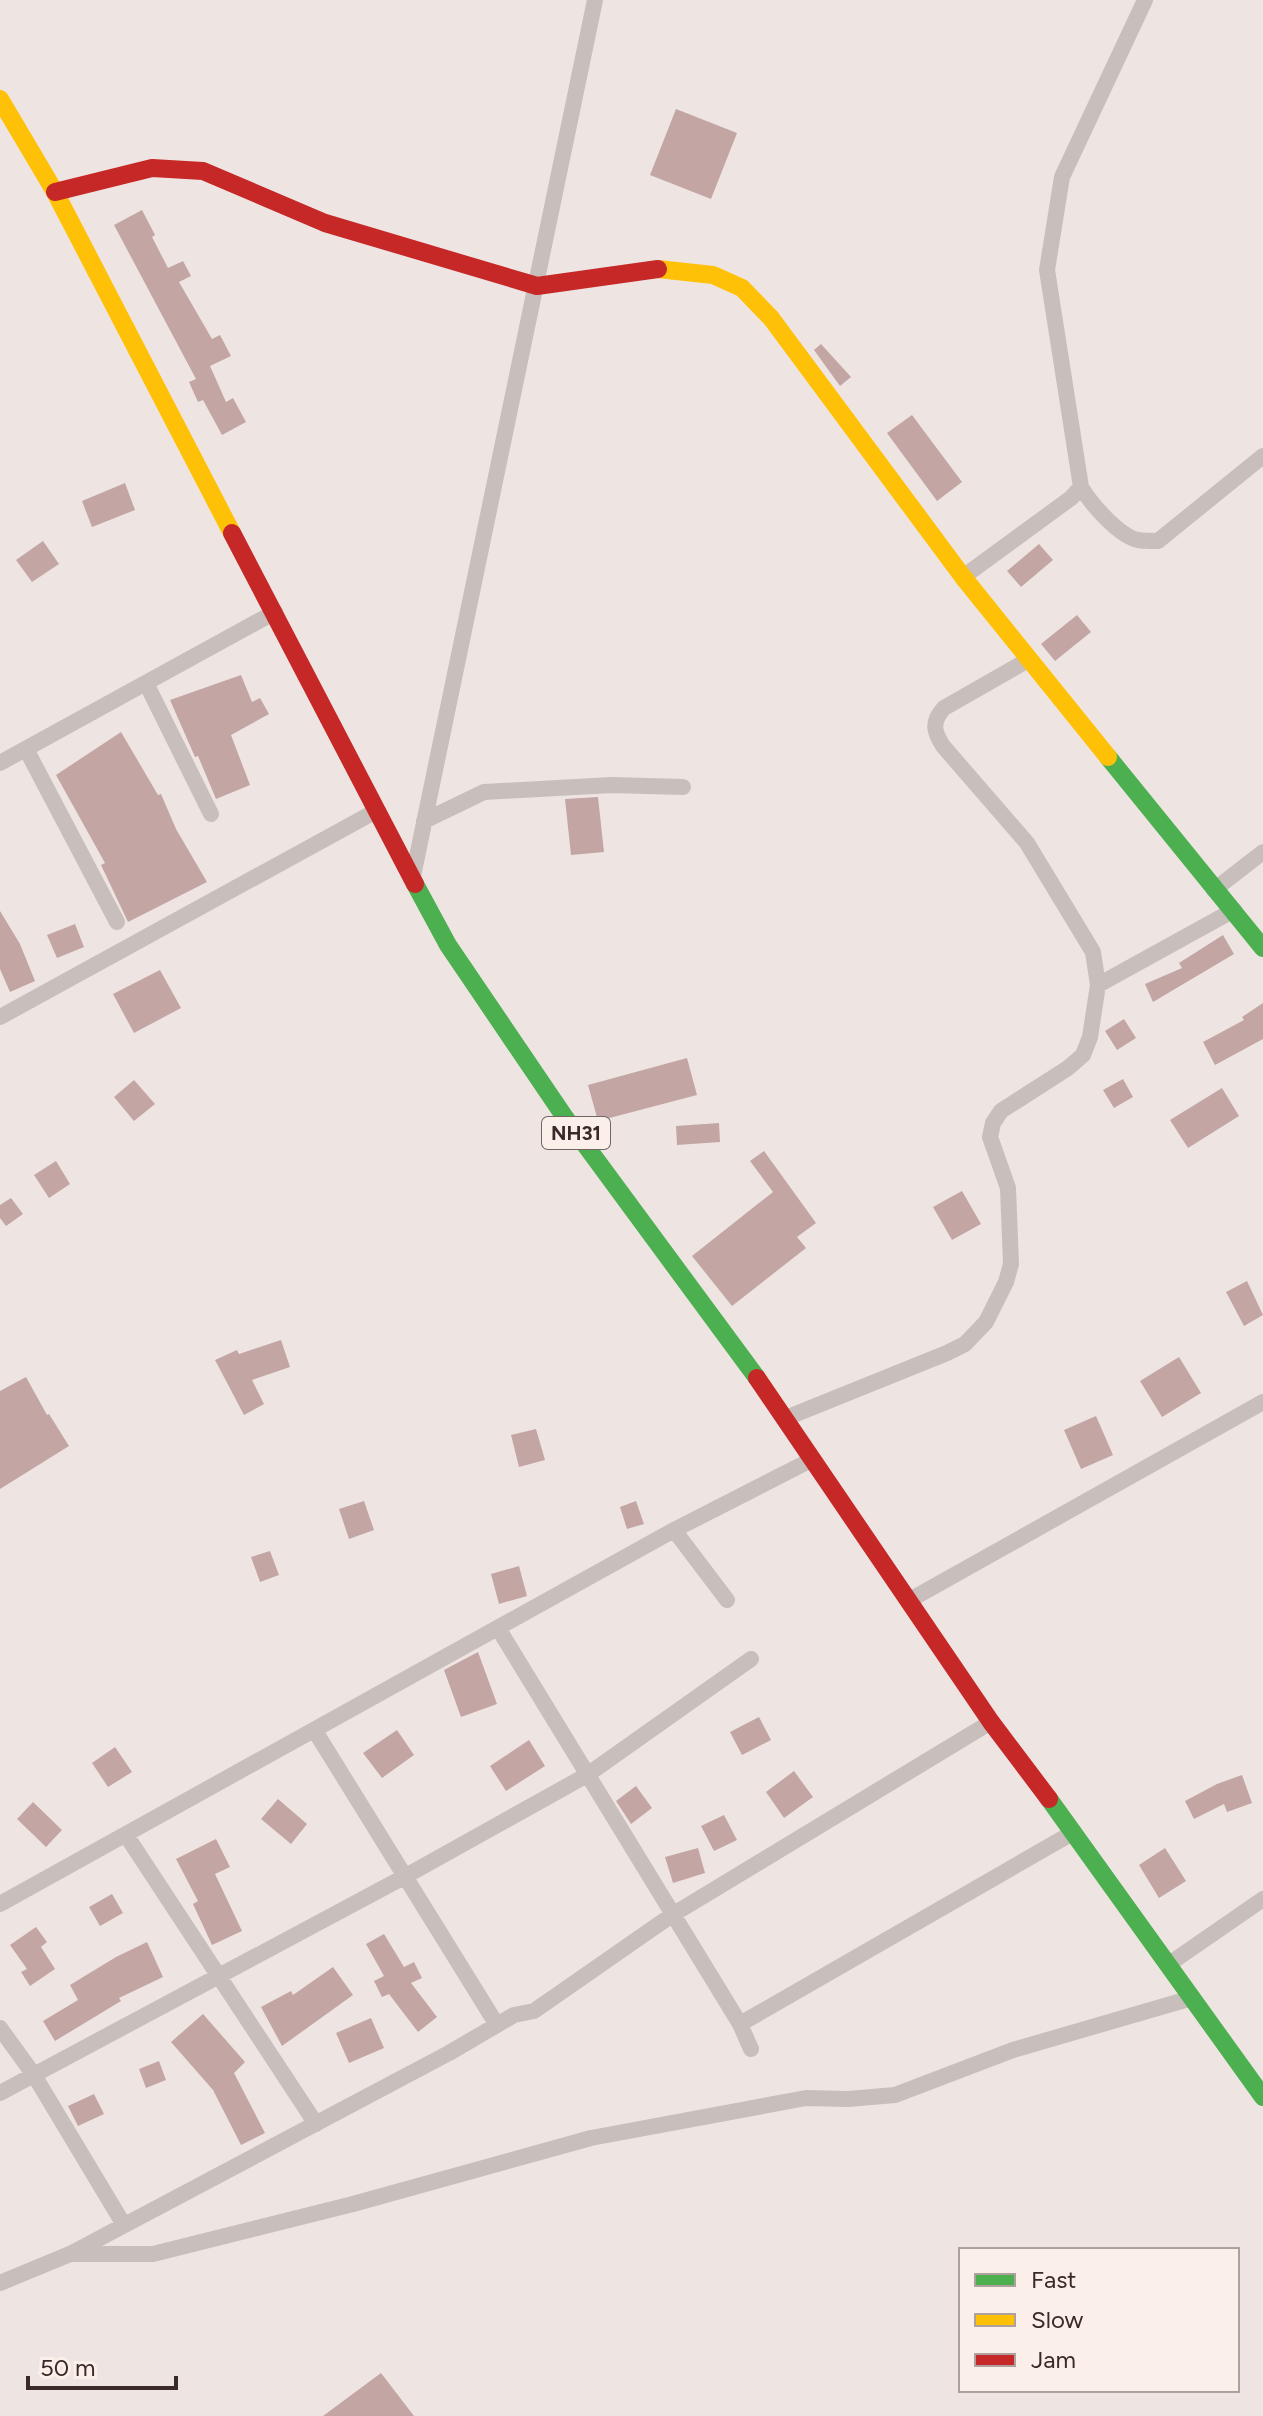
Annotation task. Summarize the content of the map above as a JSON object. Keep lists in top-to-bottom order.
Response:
{
  "streets": {
    "main road": ["NH31"]
  },
  "legend": ["Fast", "Slow", "Jam"],
  "scale_bar": "50 m"
}
